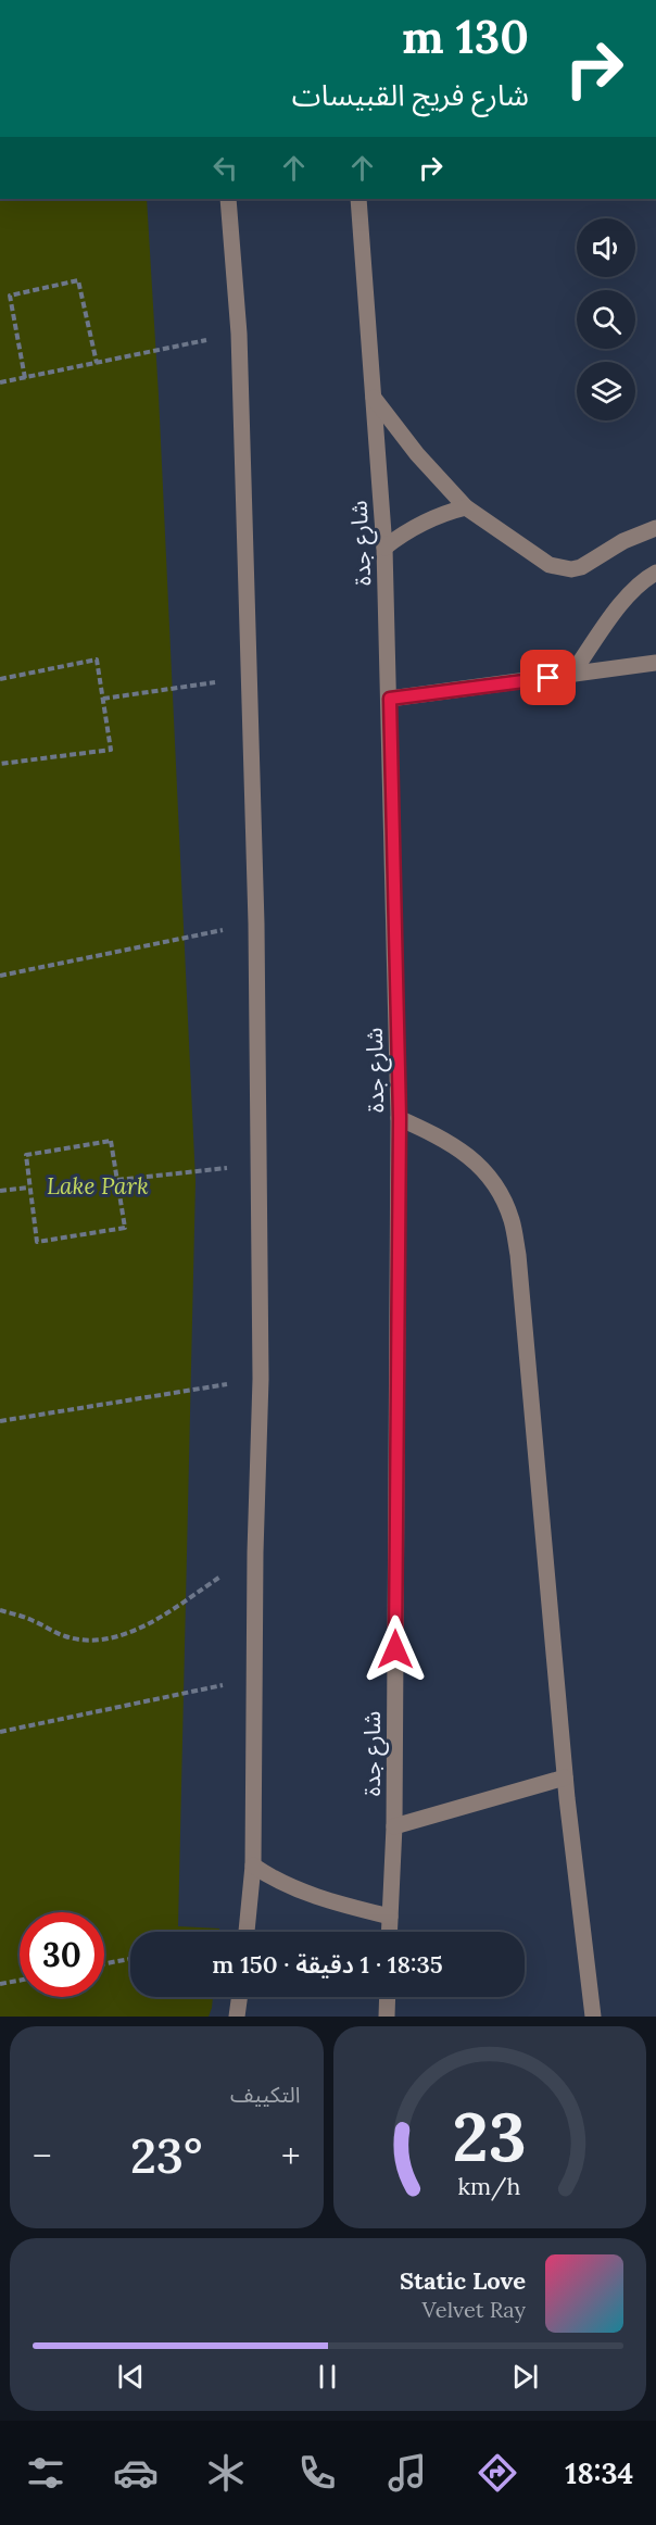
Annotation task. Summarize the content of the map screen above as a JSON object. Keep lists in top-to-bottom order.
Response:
{
  "streets": {
    "street": ["شارع جدة"]
  },
  "parks": ["Lake Park"],
  "page": {
    "turn": ["130 m", "شارع فريج القبيسات"],
    "limit": "30",
    "trip": "18:35 · 1 دقيقة · 150 m",
    "tile": "التكييف",
    "heat": ["−", "23°", "+"],
    "song": ["Static Love", "Velvet Ray"],
    "tabs": "18:34",
    "gauge": ["23", "km/h"]
  }
}
